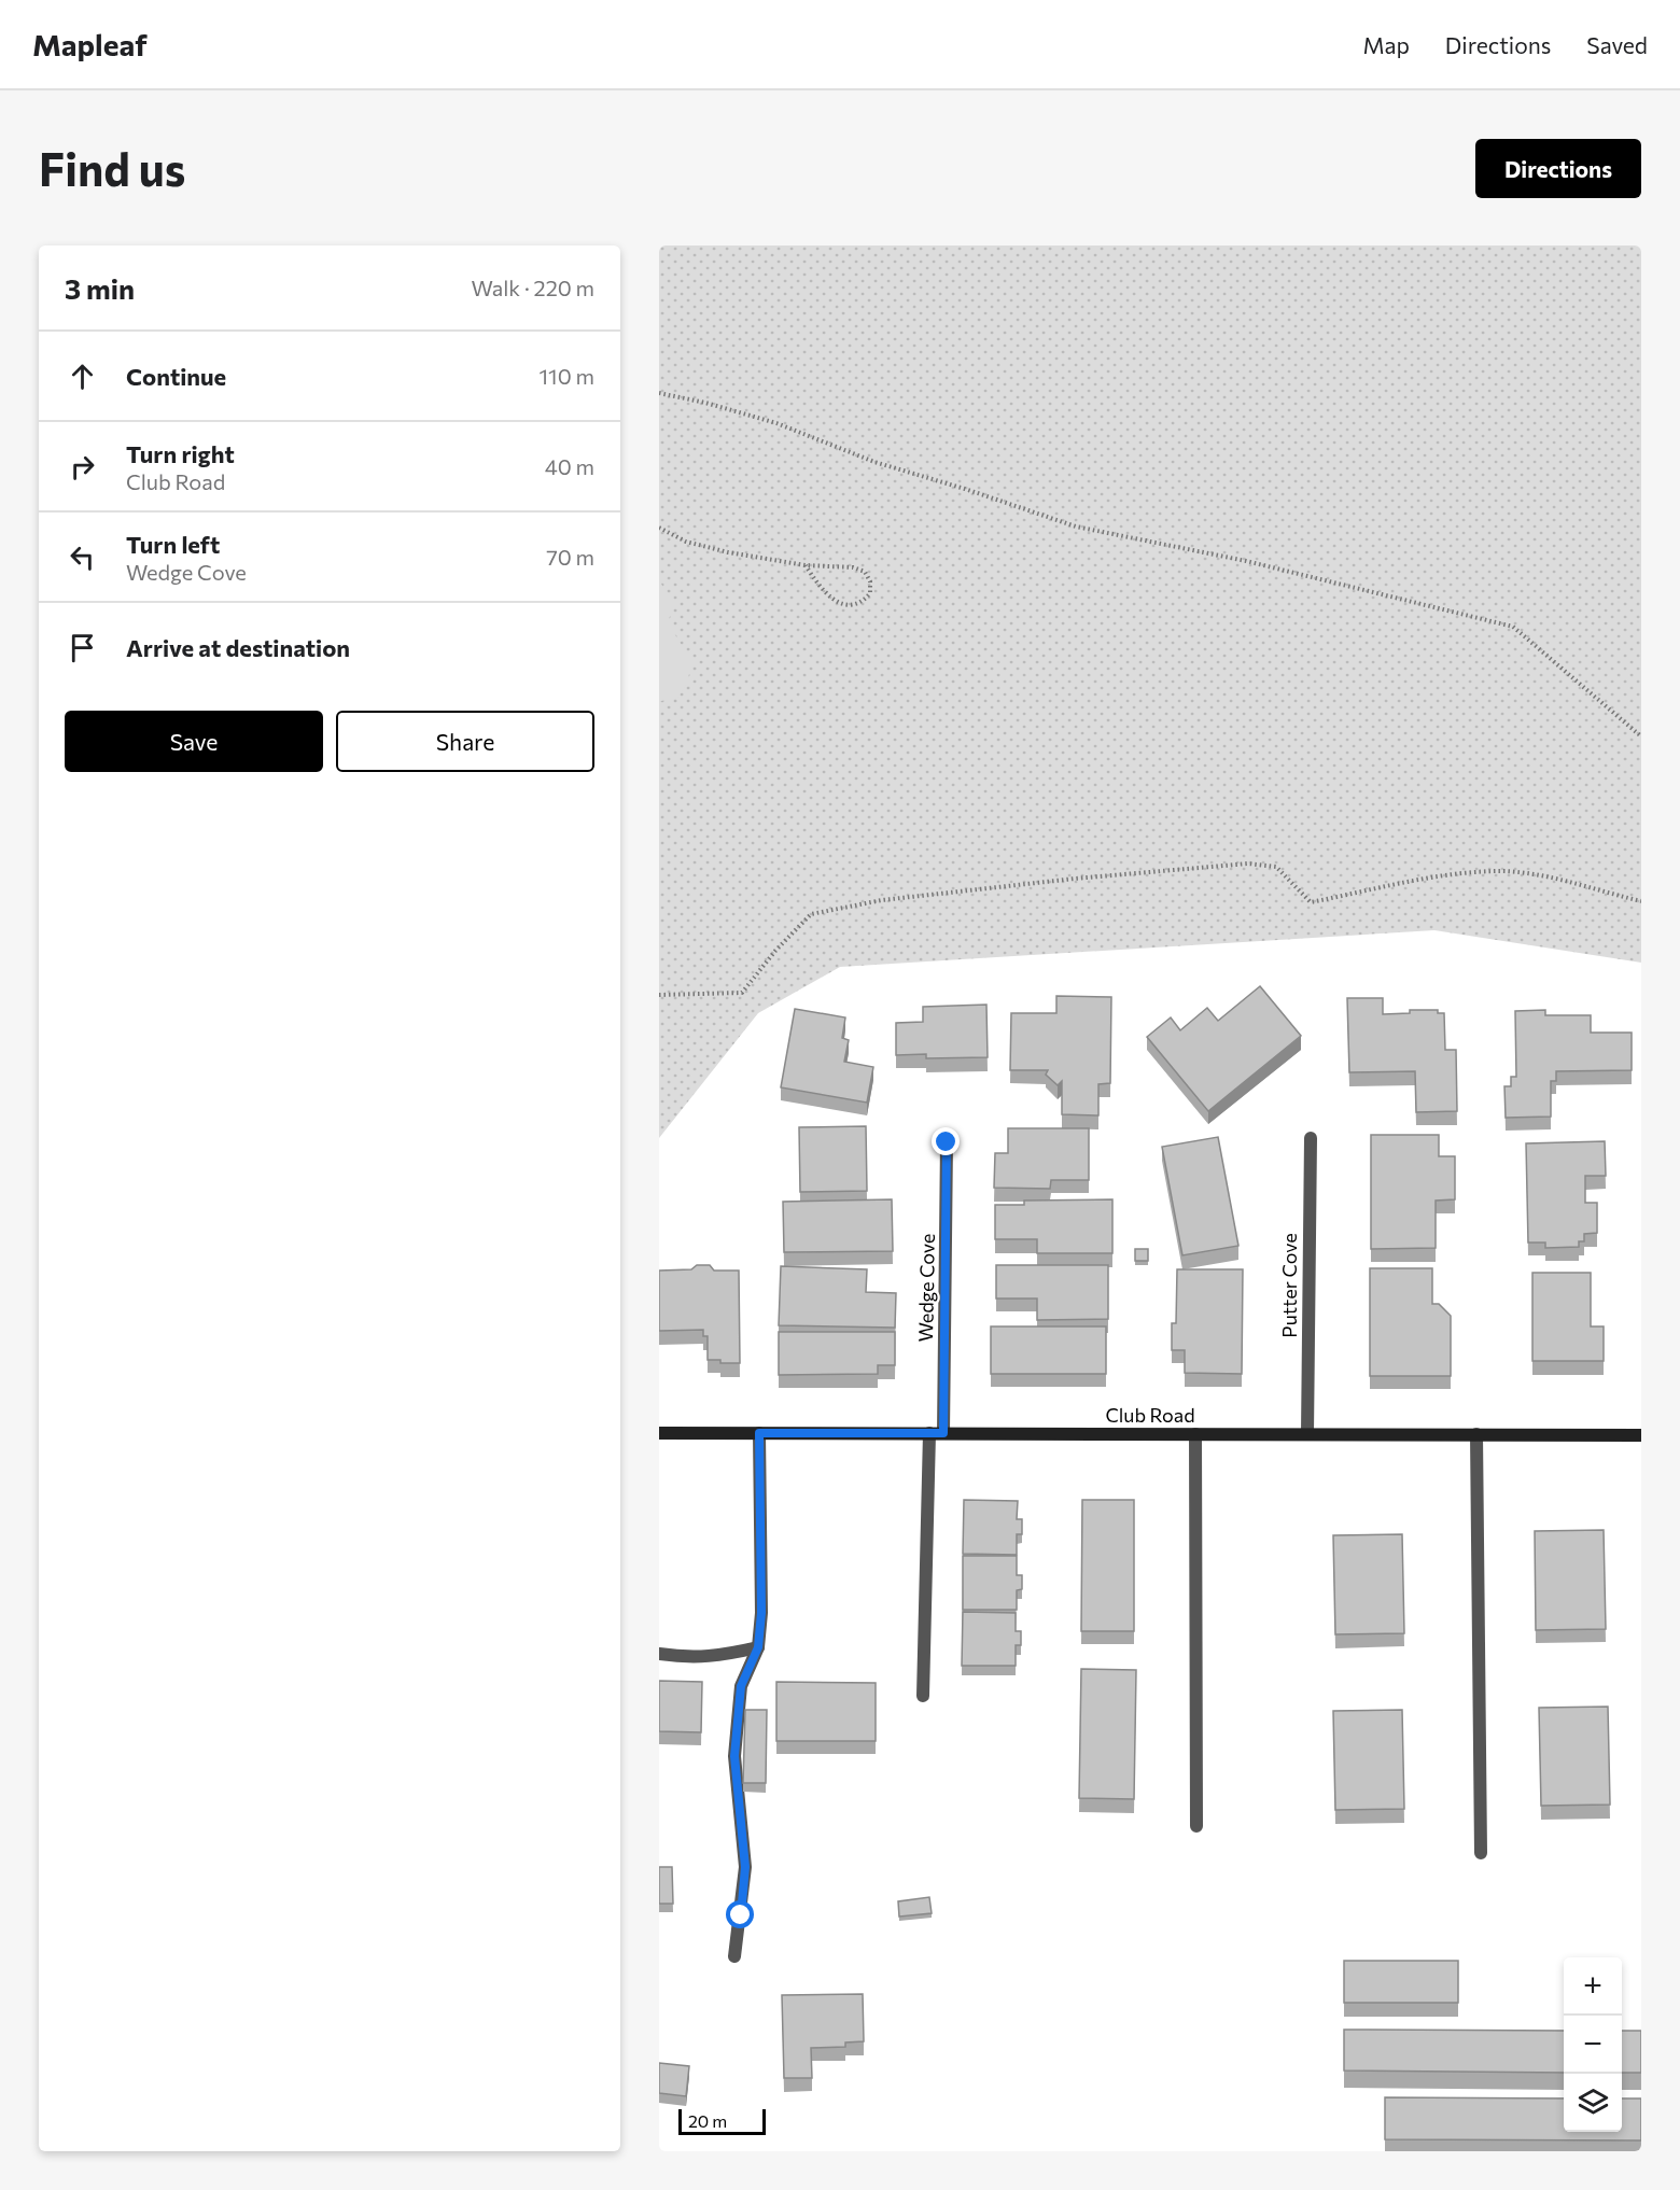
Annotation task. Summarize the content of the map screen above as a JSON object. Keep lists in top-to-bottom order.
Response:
{
  "streets": {
    "street": ["Putter Cove", "Wedge Cove", "Club Road"]
  },
  "crossings": [
    ["Putter Cove", "Club Road"],
    ["Wedge Cove", "Club Road"]
  ],
  "scale_bar": "20 m",
  "page": {
    "header": "Mapleaf",
    "nav": ["Map", "Directions", "Saved"],
    "buttons": [
      "Directions",
      ["Save", "Share"]
    ],
    "title": "Find us",
    "heading": ["3 min", "Walk · 220 m"],
    "list": [
      ["Continue", "110 m"],
      ["Turn right", "Club Road", "40 m"],
      ["Turn left", "Wedge Cove", "70 m"],
      "Arrive at destination"
    ],
    "map_buttons": ["+", "−"],
    "scale": "20 m"
  }
}
